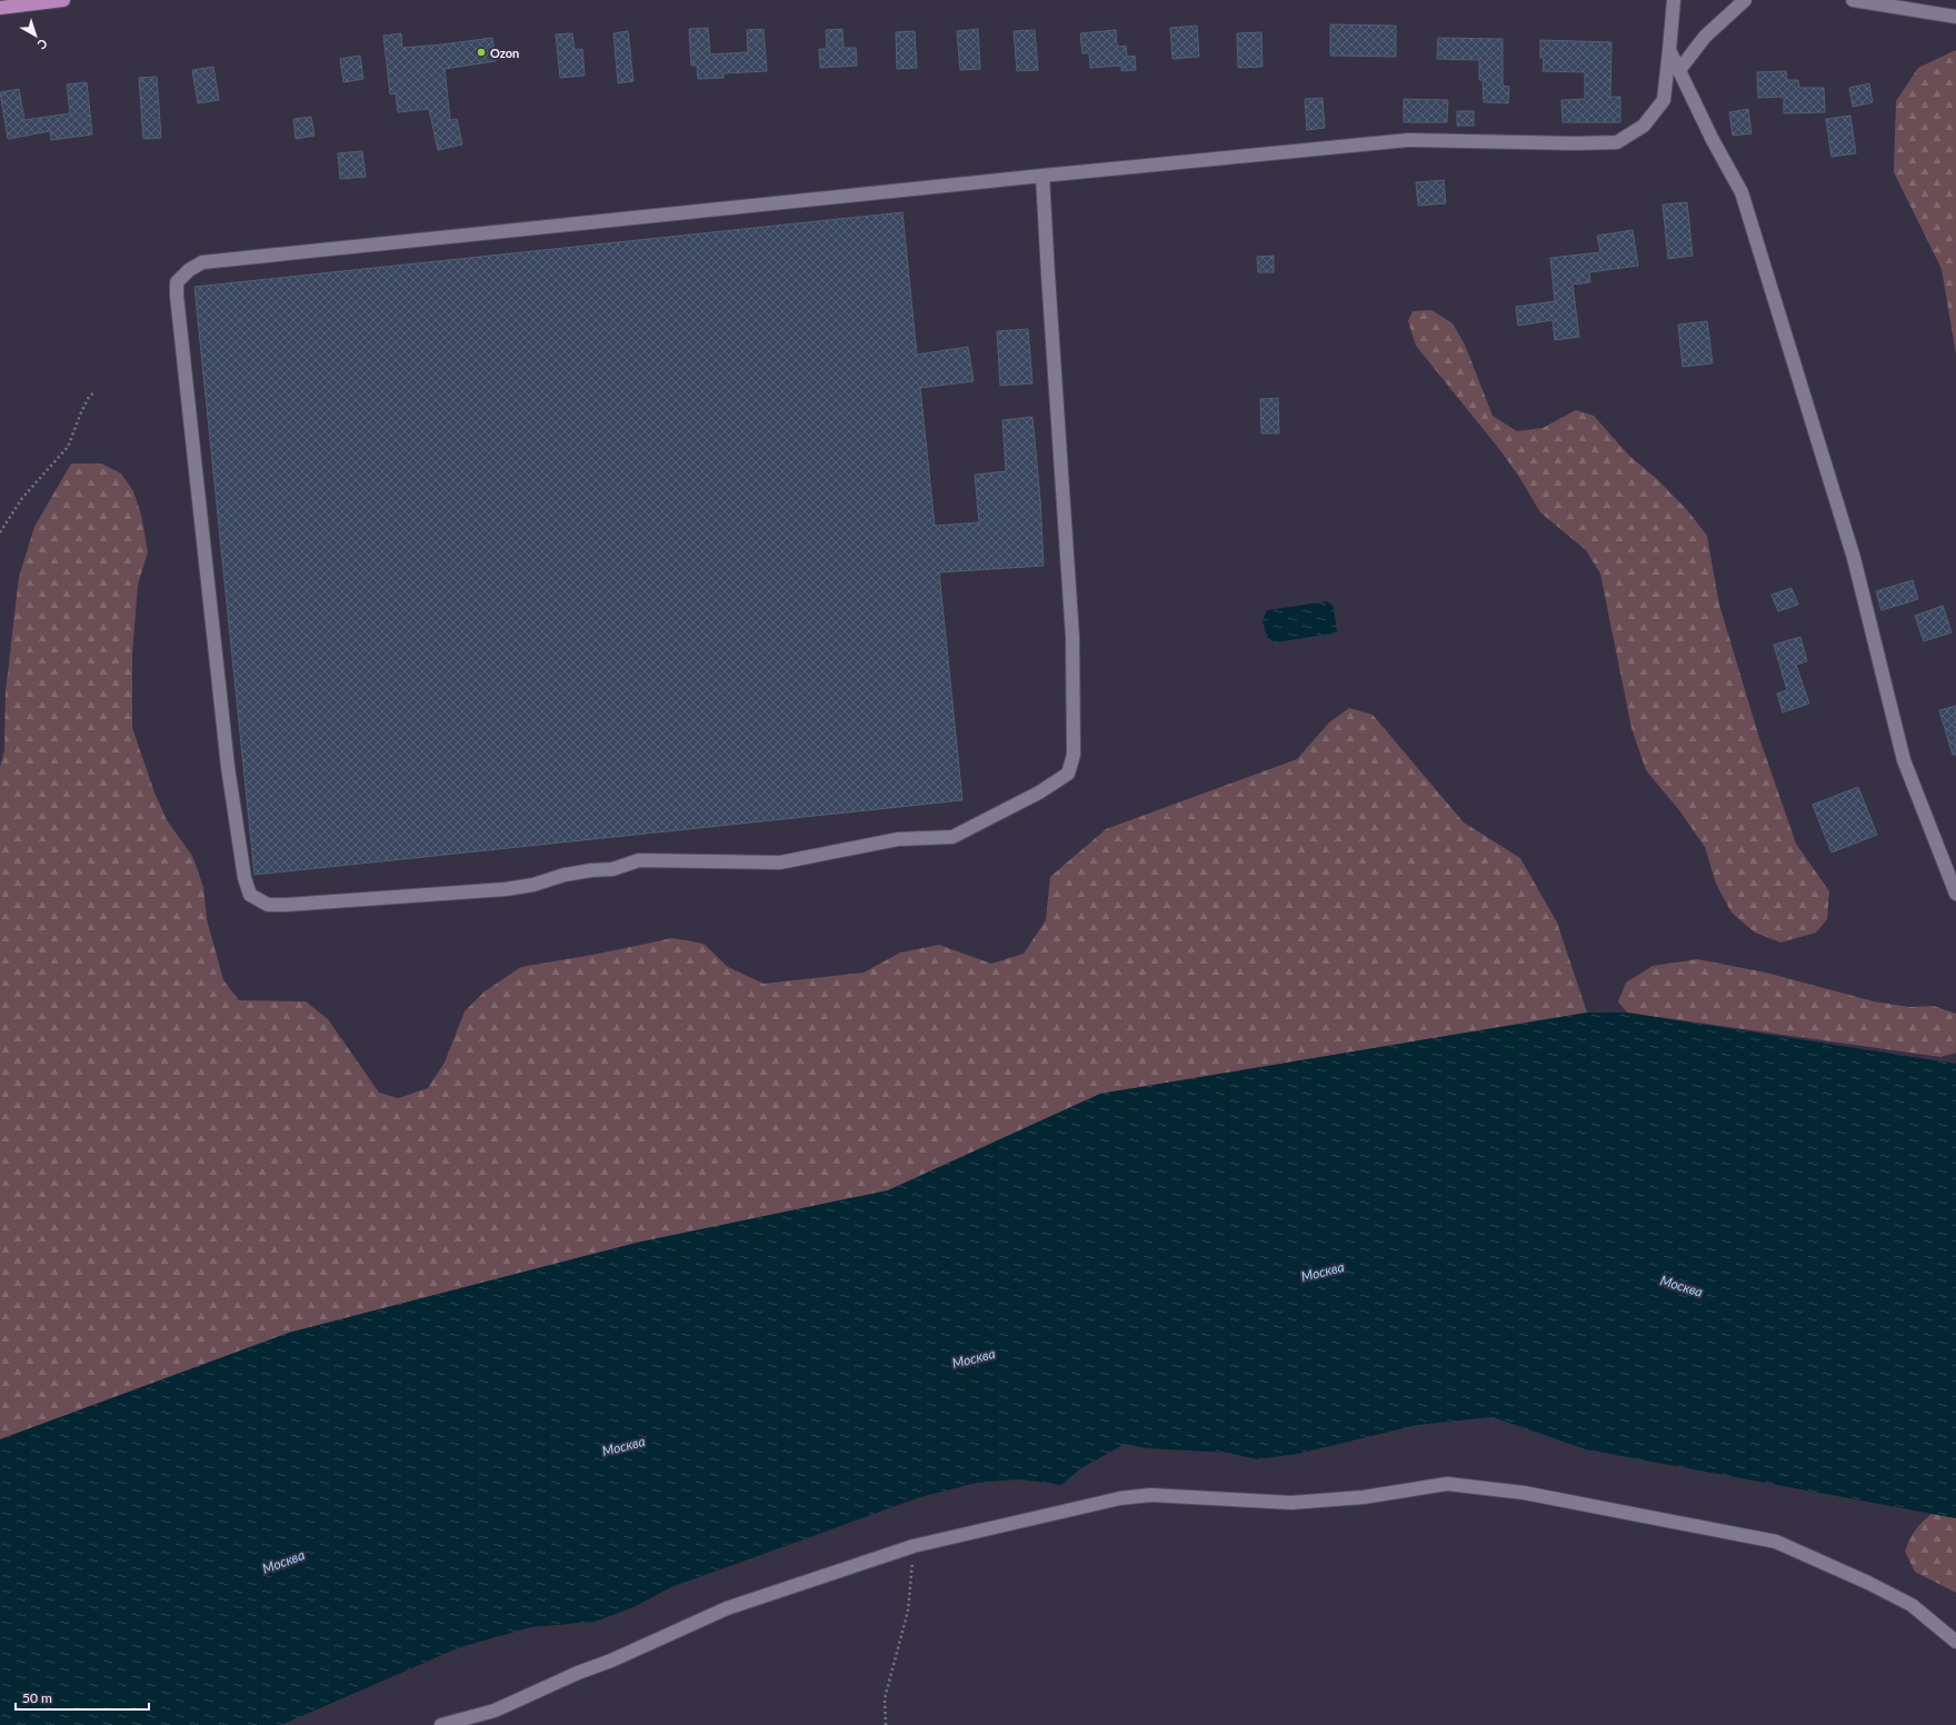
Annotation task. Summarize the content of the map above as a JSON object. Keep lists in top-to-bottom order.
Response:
{
  "water": ["Москва"],
  "places": ["Ozon"],
  "scale_bar": "50 m",
  "north": "bottom right"
}
